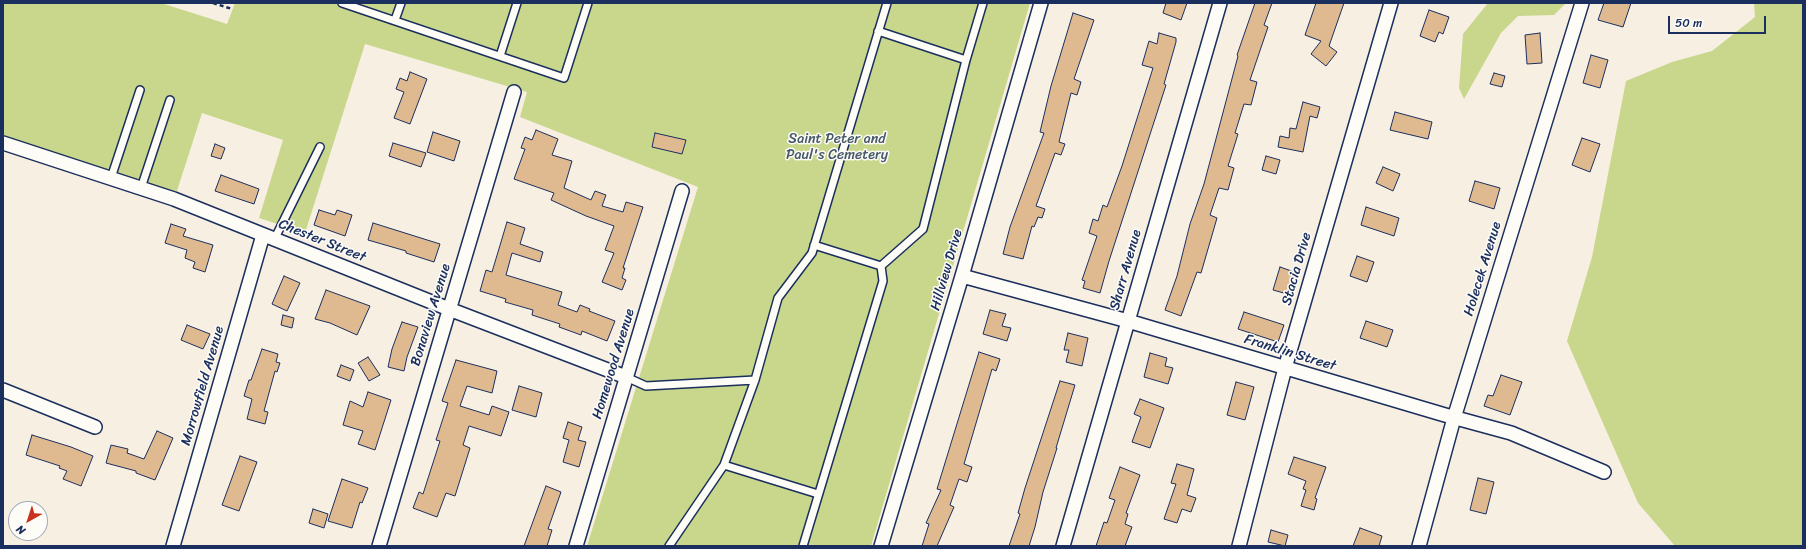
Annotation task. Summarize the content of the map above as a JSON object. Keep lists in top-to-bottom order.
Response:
{
  "streets": {
    "street": [
      "Chester Street",
      "Stacia Drive",
      "Holecek Avenue",
      "Hillview Drive",
      "Sharr Avenue",
      "Bonaview Avenue",
      "Franklin Street",
      "Homewood Avenue",
      "Morrowfield Avenue"
    ]
  },
  "crossings": [
    ["Chester Street", "Bonaview Avenue"],
    ["Chester Street", "Homewood Avenue"],
    ["Chester Street", "Morrowfield Avenue"],
    ["Stacia Drive", "Franklin Street"],
    ["Holecek Avenue", "Franklin Street"],
    ["Hillview Drive", "Franklin Street"],
    ["Sharr Avenue", "Franklin Street"]
  ],
  "parks": ["Saint Peter and Paul's Cemetery"],
  "scale_bar": "50 m",
  "north": "bottom left"
}
